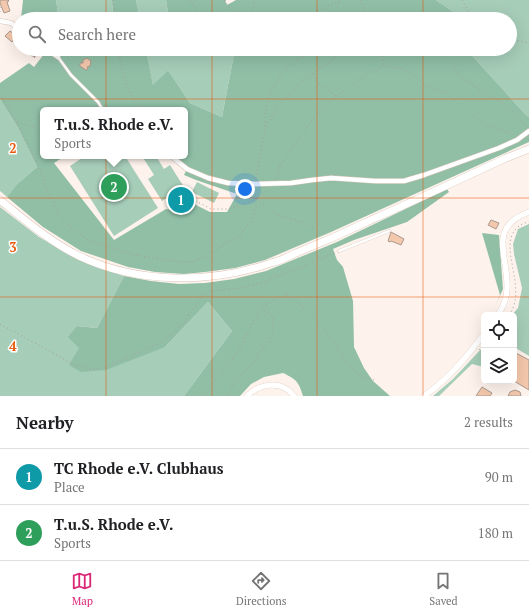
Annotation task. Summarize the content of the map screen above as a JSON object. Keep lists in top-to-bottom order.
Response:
{
  "page": {
    "search": "Search here",
    "popup": ["T.u.S. Rhode e.V.", "Sports"],
    "pins": ["2", "1"],
    "heading": ["Nearby", "2 results"],
    "list": [
      {
        "mark": "1",
        "name": "TC Rhode e.V. Clubhaus",
        "note": "Place",
        "value": "90 m"
      },
      {
        "mark": "2",
        "name": "T.u.S. Rhode e.V.",
        "note": "Sports",
        "value": "180 m"
      }
    ],
    "nav": ["Map", "Directions", "Saved"]
  },
  "grid": {
    "rows": ["2", "3", "4"]
  }
}
